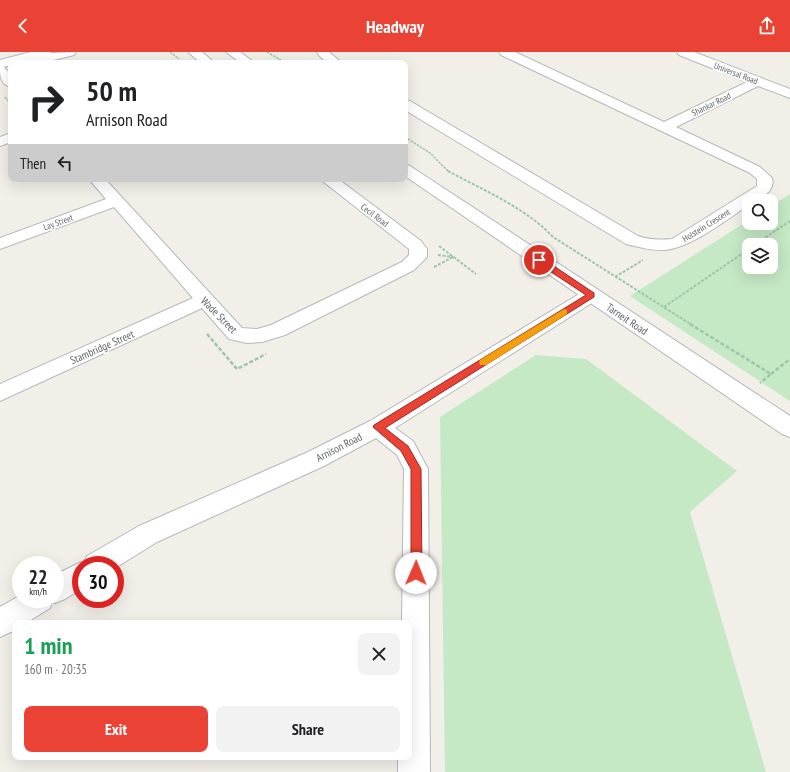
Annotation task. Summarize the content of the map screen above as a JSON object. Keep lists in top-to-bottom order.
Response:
{
  "streets": {
    "street": [
      "Universal Road",
      "Shankar Road",
      "Cecil Road",
      "Lay Street",
      "Holstein Crescent",
      "Wade Street",
      "Tarneit Road",
      "Stambridge Street",
      "Arnison Road"
    ]
  },
  "crossings": [
    ["Universal Road", "Shankar Road"],
    ["Shankar Road", "Holstein Crescent"],
    ["Cecil Road", "Wade Street"],
    ["Lay Street", "Wade Street"],
    ["Wade Street", "Stambridge Street"],
    ["Tarneit Road", "Arnison Road"]
  ],
  "page": {
    "header": "Headway",
    "turn": ["50 m", "Arnison Road"],
    "then": "Then",
    "speed": "22 km/h",
    "limit": "30",
    "heading": ["1 min", "160 m · 20:35"],
    "buttons": ["Exit", "Share"]
  }
}
